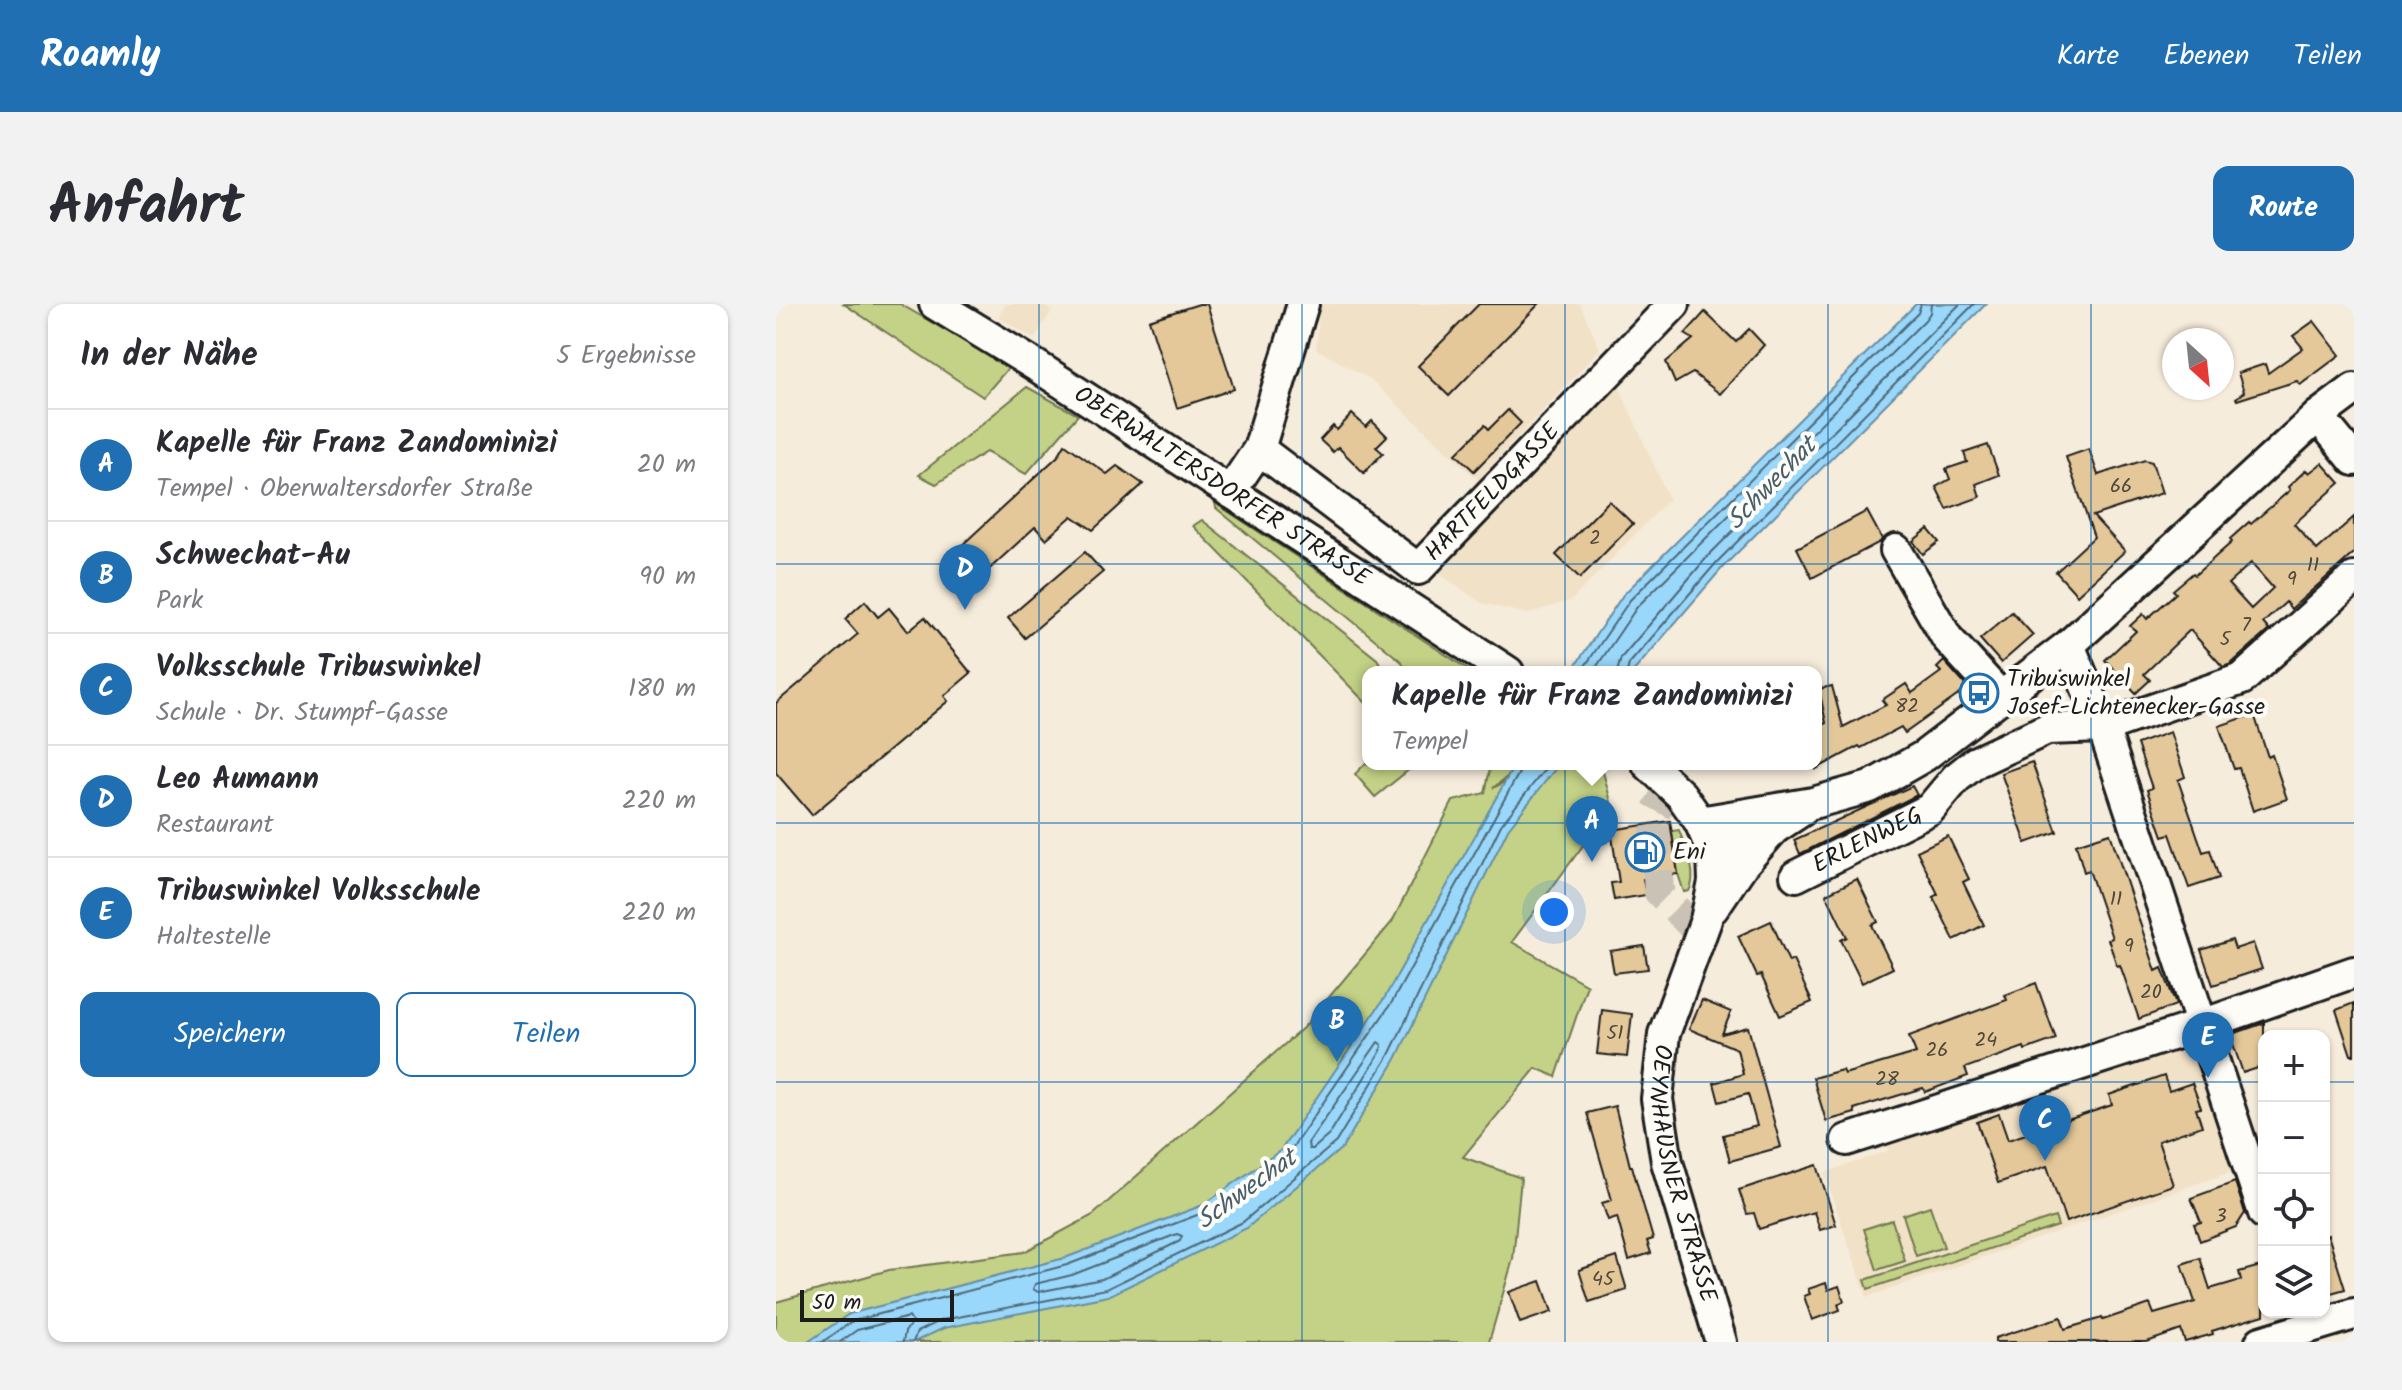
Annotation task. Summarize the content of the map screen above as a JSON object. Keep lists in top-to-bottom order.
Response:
{
  "streets": {
    "street": [
      "OBERWALTERSDORFER STRASSE",
      "HARTFELDGASSE",
      "ERLENWEG",
      "OEYNHAUSNER STRASSE"
    ]
  },
  "water": ["Schwechat"],
  "places": {
    "bus stop": ["Tribuswinkel Josef-Lichtenecker-Gasse"],
    "fuel station": ["Eni"]
  },
  "house_numbers": [
    "66",
    "2",
    "11",
    "9",
    "7",
    "5",
    "82",
    "11",
    "9",
    "20",
    "51",
    "24",
    "26",
    "28",
    "3",
    "45"
  ],
  "scale_bar": "50 m",
  "north": "bottom right",
  "page": {
    "header": "Roamly",
    "nav": ["Karte", "Ebenen", "Teilen"],
    "title": "Anfahrt",
    "buttons": [
      "Route",
      ["Speichern", "Teilen"]
    ],
    "heading": ["In der Nähe", "5 Ergebnisse"],
    "list": [
      {
        "mark": "A",
        "name": "Kapelle für Franz Zandominizi",
        "note": "Tempel · Oberwaltersdorfer Straße",
        "value": "20 m"
      },
      {
        "mark": "B",
        "name": "Schwechat-Au",
        "note": "Park",
        "value": "90 m"
      },
      {
        "mark": "C",
        "name": "Volksschule Tribuswinkel",
        "note": "Schule · Dr. Stumpf-Gasse",
        "value": "180 m"
      },
      {
        "mark": "D",
        "name": "Leo Aumann",
        "note": "Restaurant",
        "value": "220 m"
      },
      {
        "mark": "E",
        "name": "Tribuswinkel Volksschule",
        "note": "Haltestelle",
        "value": "220 m"
      }
    ],
    "pins": [
      "D",
      "A",
      "B",
      "E",
      "C"
    ],
    "popup": ["Kapelle für Franz Zandominizi", "Tempel"],
    "map_buttons": ["+", "−"],
    "scale": "50 m"
  }
}
